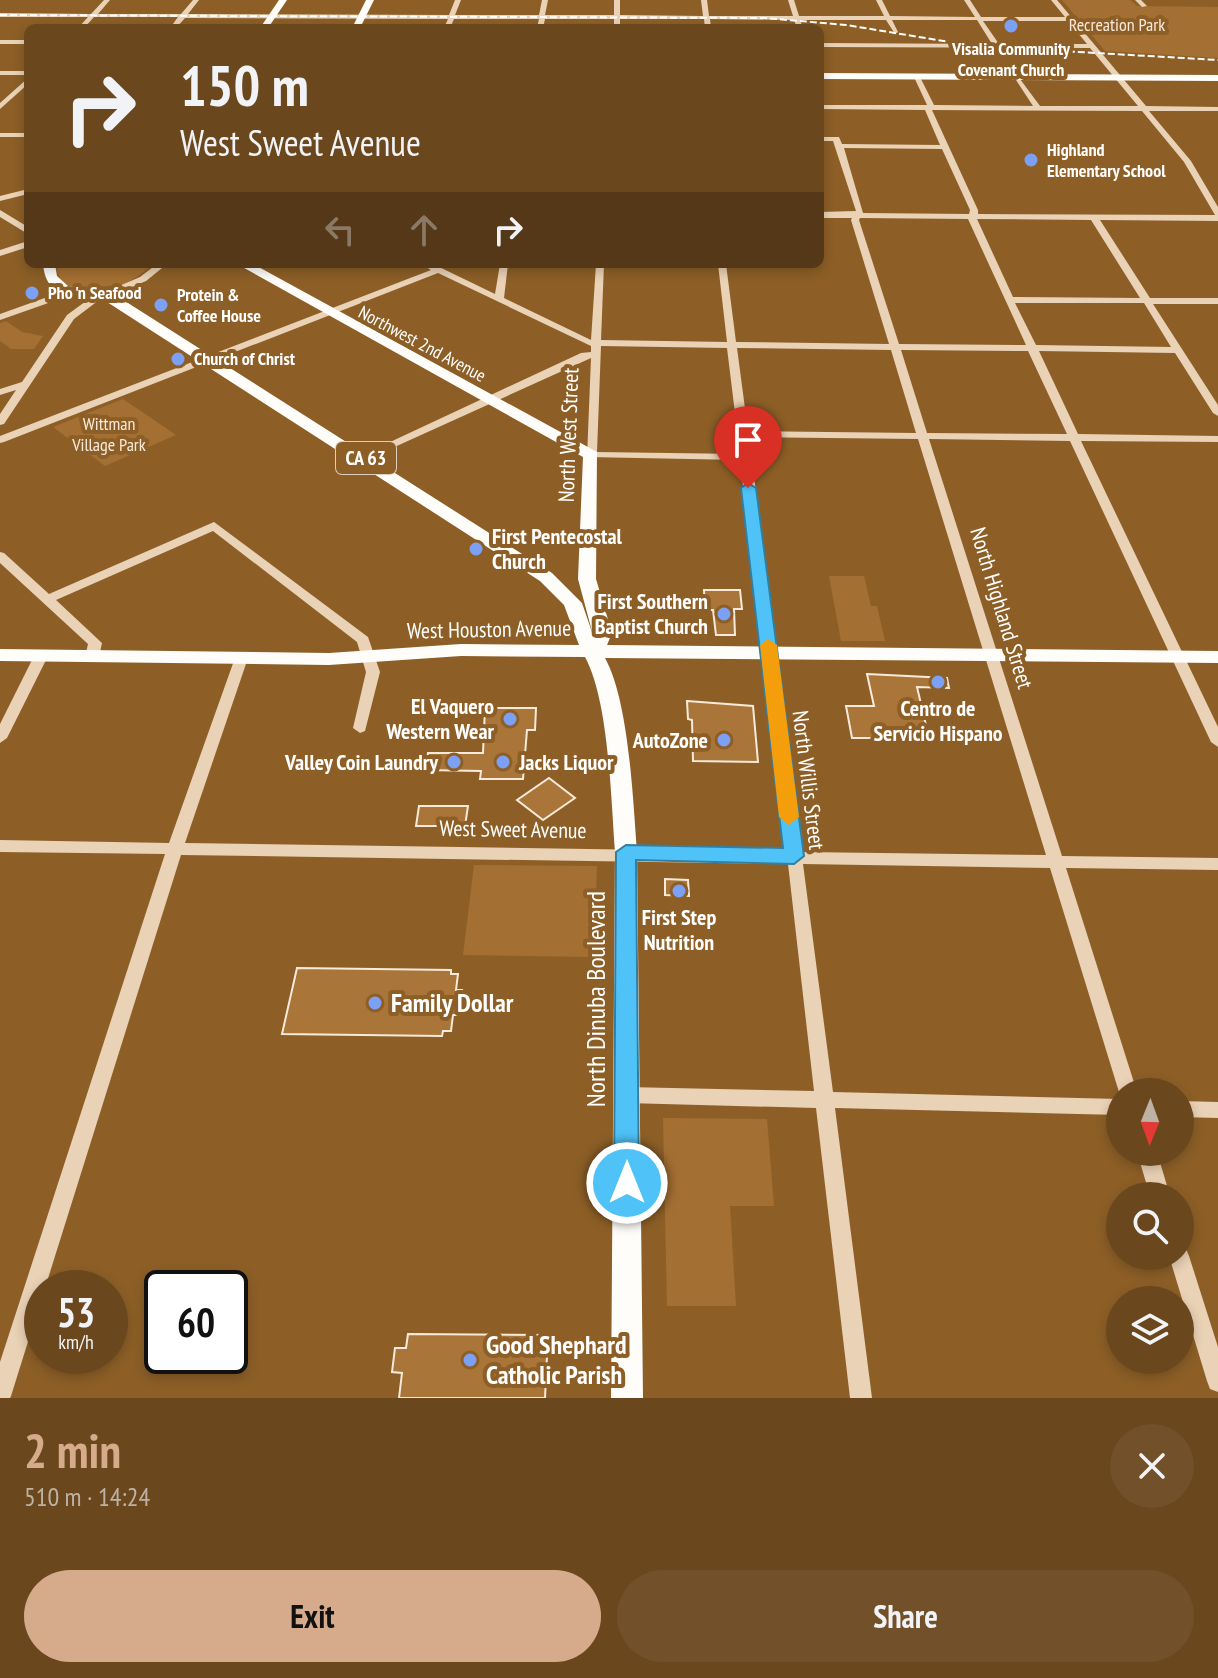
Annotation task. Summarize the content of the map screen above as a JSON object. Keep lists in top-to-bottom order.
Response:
{
  "streets": {
    "main road": [
      "Northwest 2nd Avenue",
      "North West Street",
      "CA 63",
      "West Houston Avenue",
      "North Dinuba Boulevard"
    ],
    "street": ["North Highland Street", "North Willis Street", "West Sweet Avenue"]
  },
  "crossings": [
    ["Northwest 2nd Avenue", "North West Street"],
    ["North West Street", "CA 63"],
    ["North West Street", "West Houston Avenue"],
    ["North West Street", "North Dinuba Boulevard"],
    ["CA 63", "West Houston Avenue"],
    ["CA 63", "North Dinuba Boulevard"],
    ["North Highland Street", "West Houston Avenue"],
    ["North Highland Street", "West Sweet Avenue"],
    ["West Houston Avenue", "North Willis Street"],
    ["West Houston Avenue", "North Dinuba Boulevard"],
    ["North Willis Street", "West Sweet Avenue"],
    ["West Sweet Avenue", "North Dinuba Boulevard"]
  ],
  "parks": ["Recreation Park", "Wittman Village Park"],
  "places": [
    "Visalia Community Covenant Church",
    "Highland Elementary School",
    "Pho 'n Seafood",
    "Protein & Coffee House",
    "Church of Christ",
    "First Pentecostal Church",
    "First Southern Baptist Church",
    "Centro de Servicio Hispano",
    "El Vaquero Western Wear",
    "AutoZone",
    "Valley Coin Laundry",
    "Jacks Liquor",
    "First Step Nutrition",
    "Family Dollar",
    "Good Shephard Catholic Parish"
  ],
  "north": "bottom",
  "page": {
    "turn": ["150 m", "West Sweet Avenue"],
    "speed": "53 km/h",
    "limit": "60",
    "heading": ["2 min", "510 m · 14:24"],
    "buttons": ["Exit", "Share"]
  }
}
